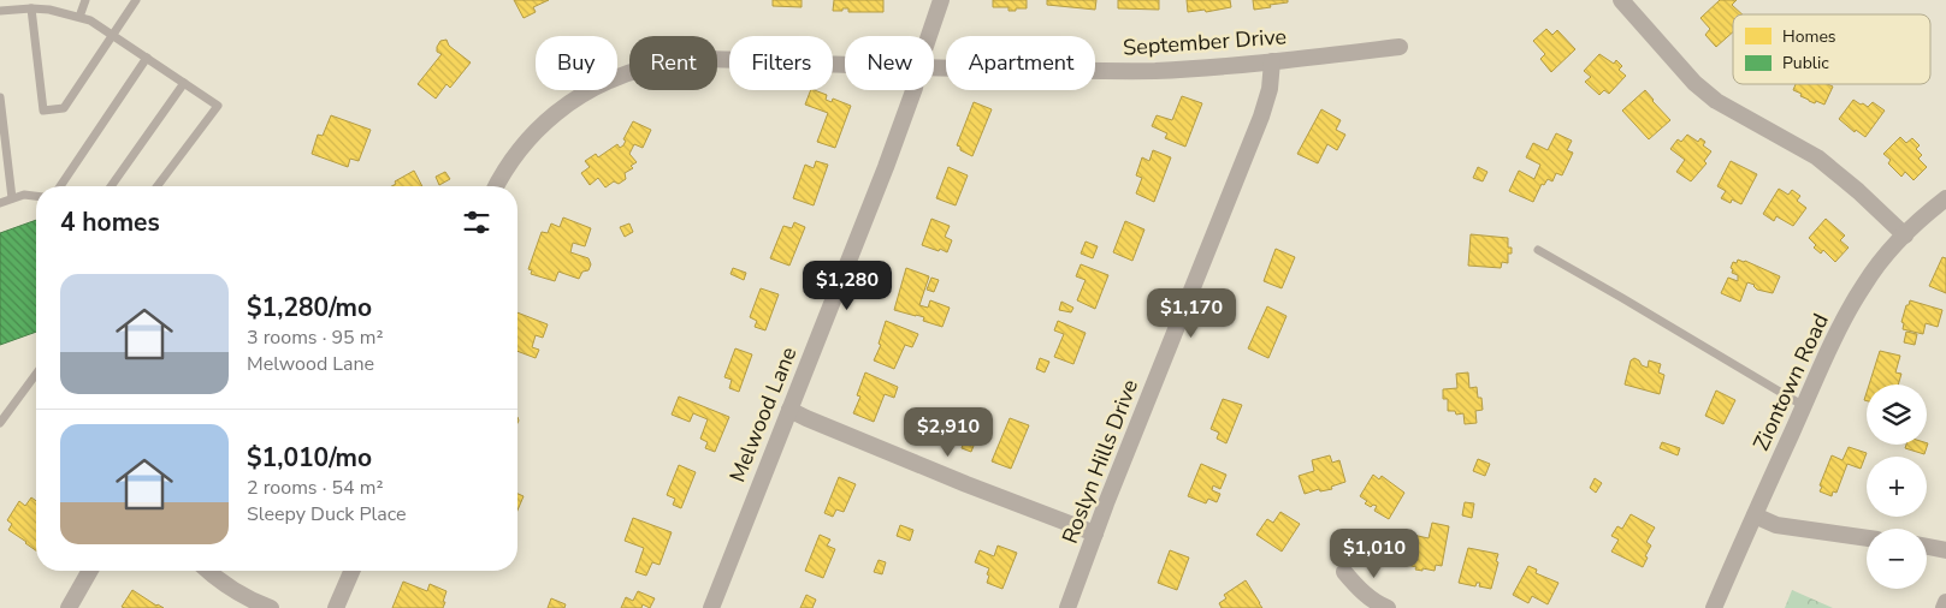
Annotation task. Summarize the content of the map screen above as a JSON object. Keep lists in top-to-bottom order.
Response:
{
  "streets": {
    "street": [
      "September Drive",
      "Ziontown Road",
      "Melwood Lane",
      "Roslyn Hills Drive"
    ]
  },
  "crossings": [
    ["September Drive", "Roslyn Hills Drive"]
  ],
  "legend": ["Homes", "Public"],
  "page": {
    "chip": [
      "Buy",
      "Rent",
      "Filters",
      "New",
      "Apartment"
    ],
    "heading": "4 homes",
    "list": [
      {
        "name": "$1,280/mo",
        "note": "3 rooms · 95 m² · Melwood Lane"
      },
      {
        "name": "$1,010/mo",
        "note": "2 rooms · 54 m² · Sleepy Duck Place"
      }
    ],
    "price": [
      "$1,280",
      "$1,170",
      "$2,910",
      "$1,010"
    ],
    "map_buttons": ["+", "−"]
  }
}
